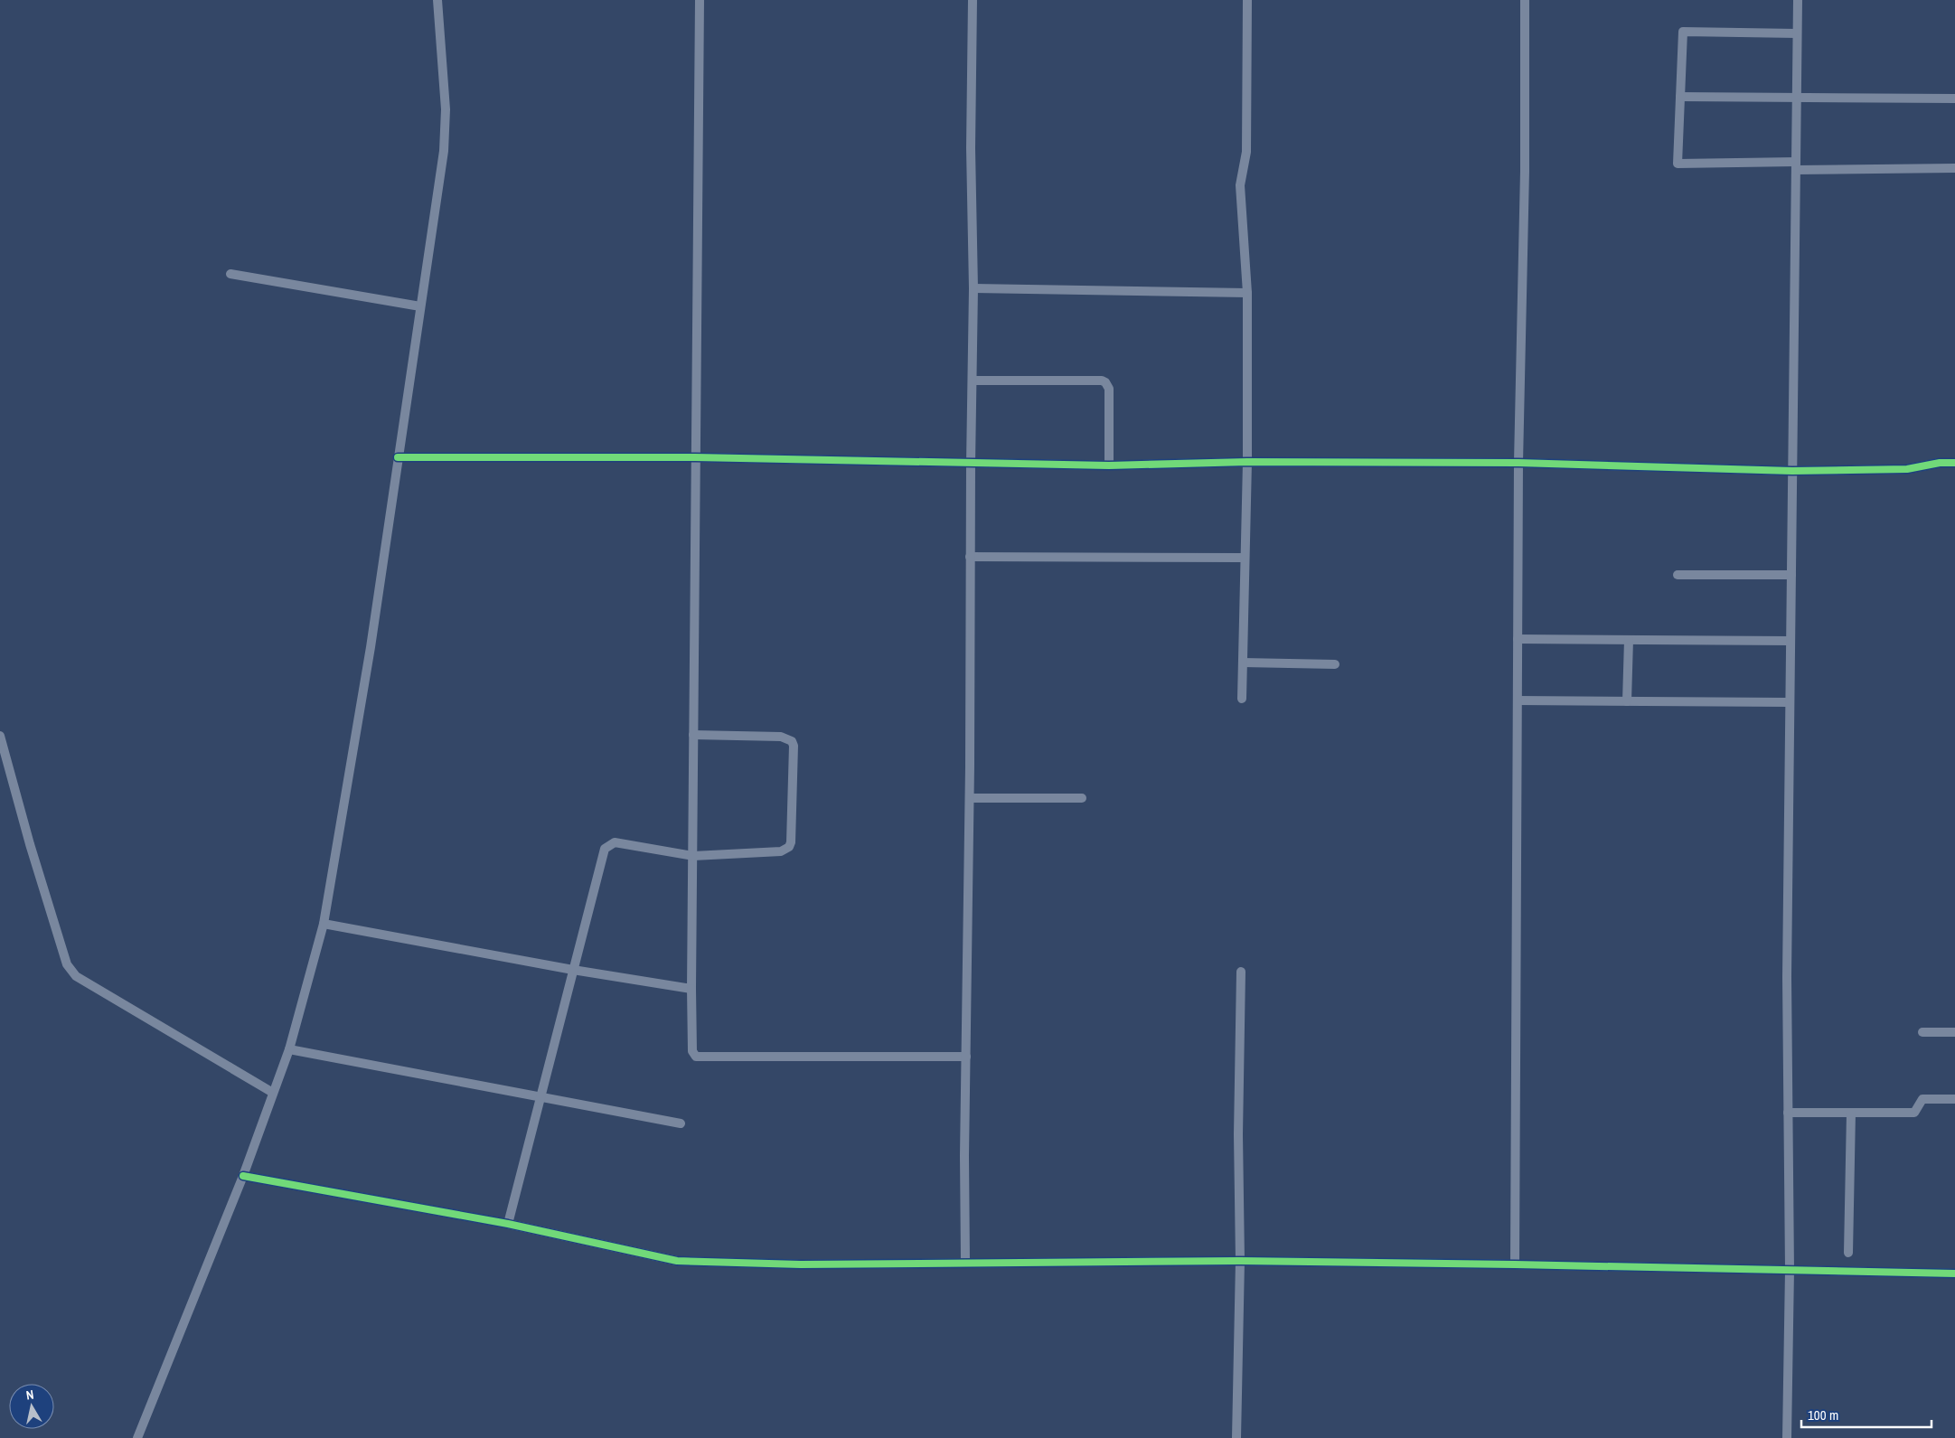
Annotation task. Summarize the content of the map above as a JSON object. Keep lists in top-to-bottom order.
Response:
{
  "scale_bar": "100 m",
  "north": "top"
}
